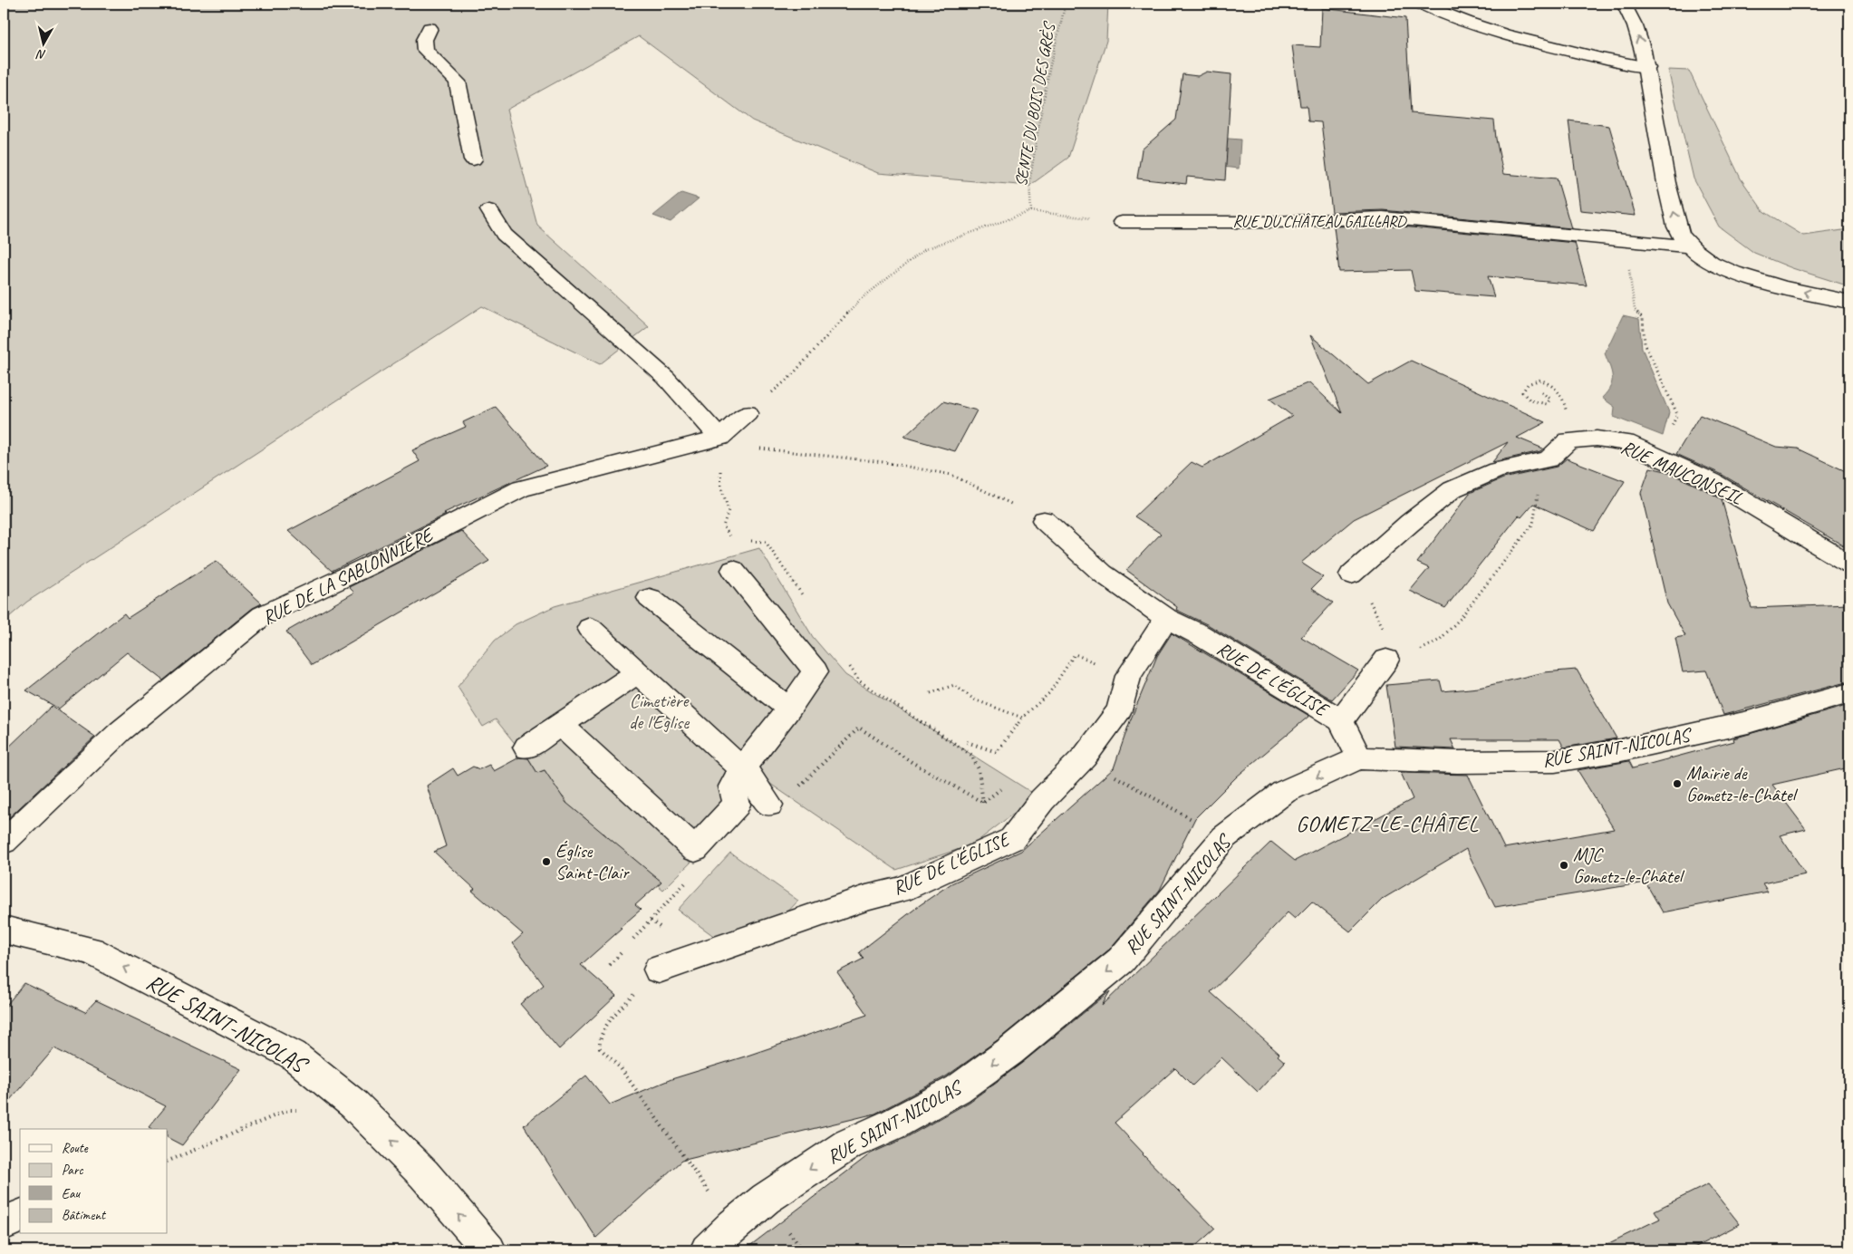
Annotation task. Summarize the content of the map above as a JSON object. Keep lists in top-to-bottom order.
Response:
{
  "streets": {
    "street": [
      "RUE DU CHÂTEAU GAILLARD",
      "RUE MAUCONSEIL",
      "RUE DE LA SABLONNIÈRE",
      "RUE DE L'ÉGLISE",
      "RUE SAINT-NICOLAS"
    ],
    "path": ["SENTE DU BOIS DES GRÈS"]
  },
  "crossings": [
    ["RUE DE L'ÉGLISE", "RUE SAINT-NICOLAS"]
  ],
  "one_way": ["RUE SAINT-NICOLAS"],
  "districts": ["GOMETZ-LE-CHÂTEL"],
  "parks": ["Cimetière de l'Eglise"],
  "places": ["Mairie de Gometz-le-Châtel", "Église Saint-Clair", "MJC Gometz-le-Châtel"],
  "legend": [
    "Route",
    "Parc",
    "Eau",
    "Bâtiment"
  ],
  "north": "bottom"
}
